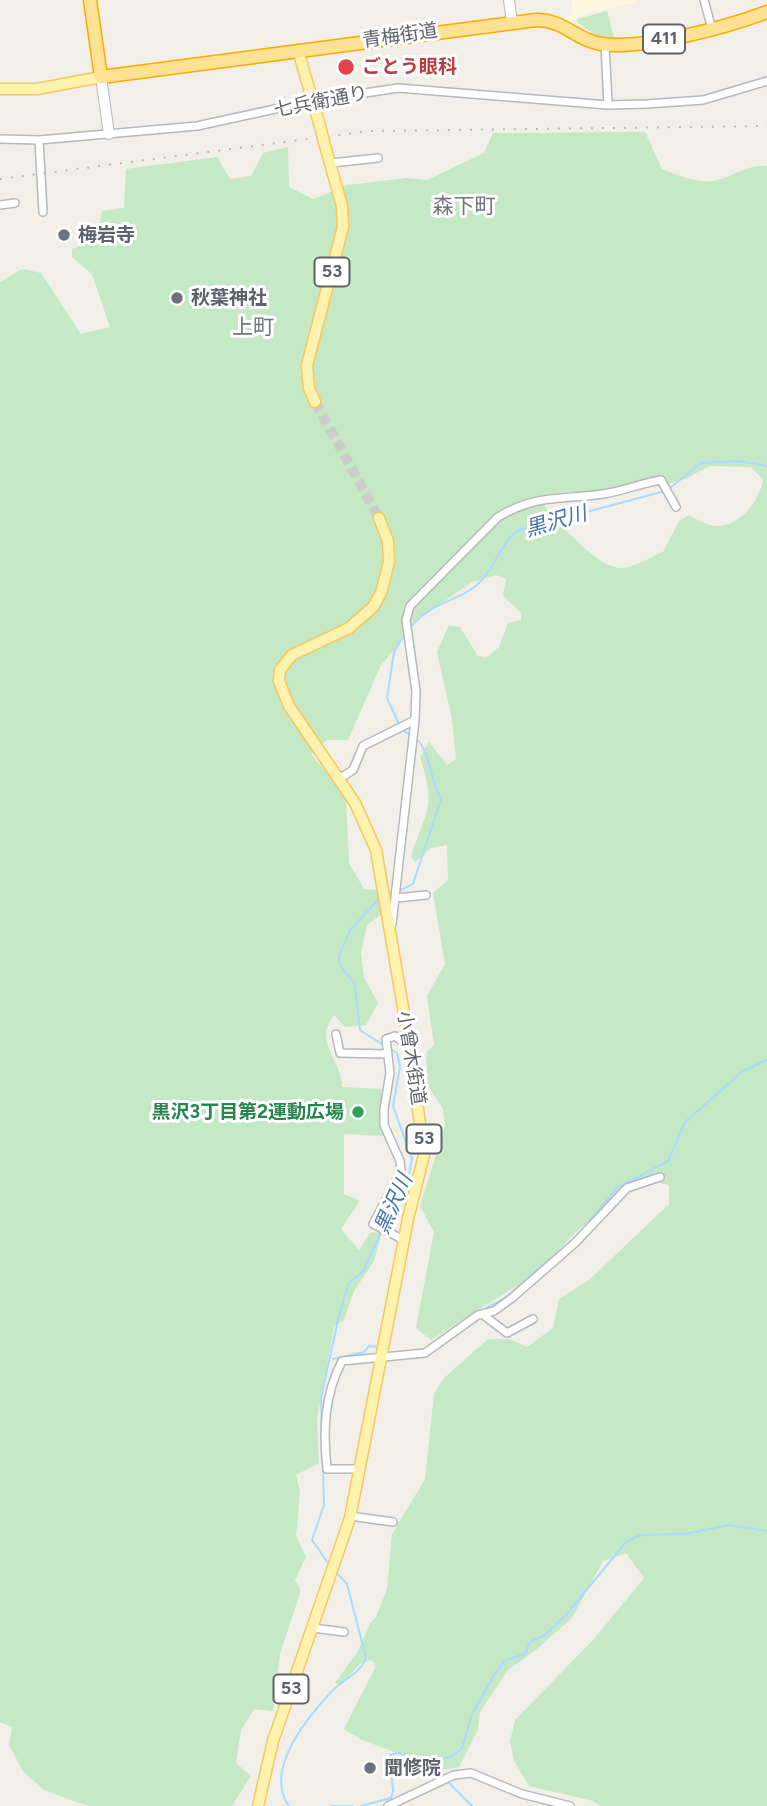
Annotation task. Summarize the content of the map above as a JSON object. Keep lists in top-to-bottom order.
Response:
{
  "streets": {
    "highway": ["青梅街道", "411"],
    "main road": ["53", "小曾木街道"],
    "street": ["七兵衛通り"]
  },
  "crossings": [
    ["青梅街道", "53"],
    ["七兵衛通り", "53"]
  ],
  "districts": ["森下町", "上町"],
  "water": ["黒沢川"],
  "places": [
    "ごとう眼科",
    "梅岩寺",
    "秋葉神社",
    "黒沢3丁目第2運動広場",
    "聞修院"
  ]
}
